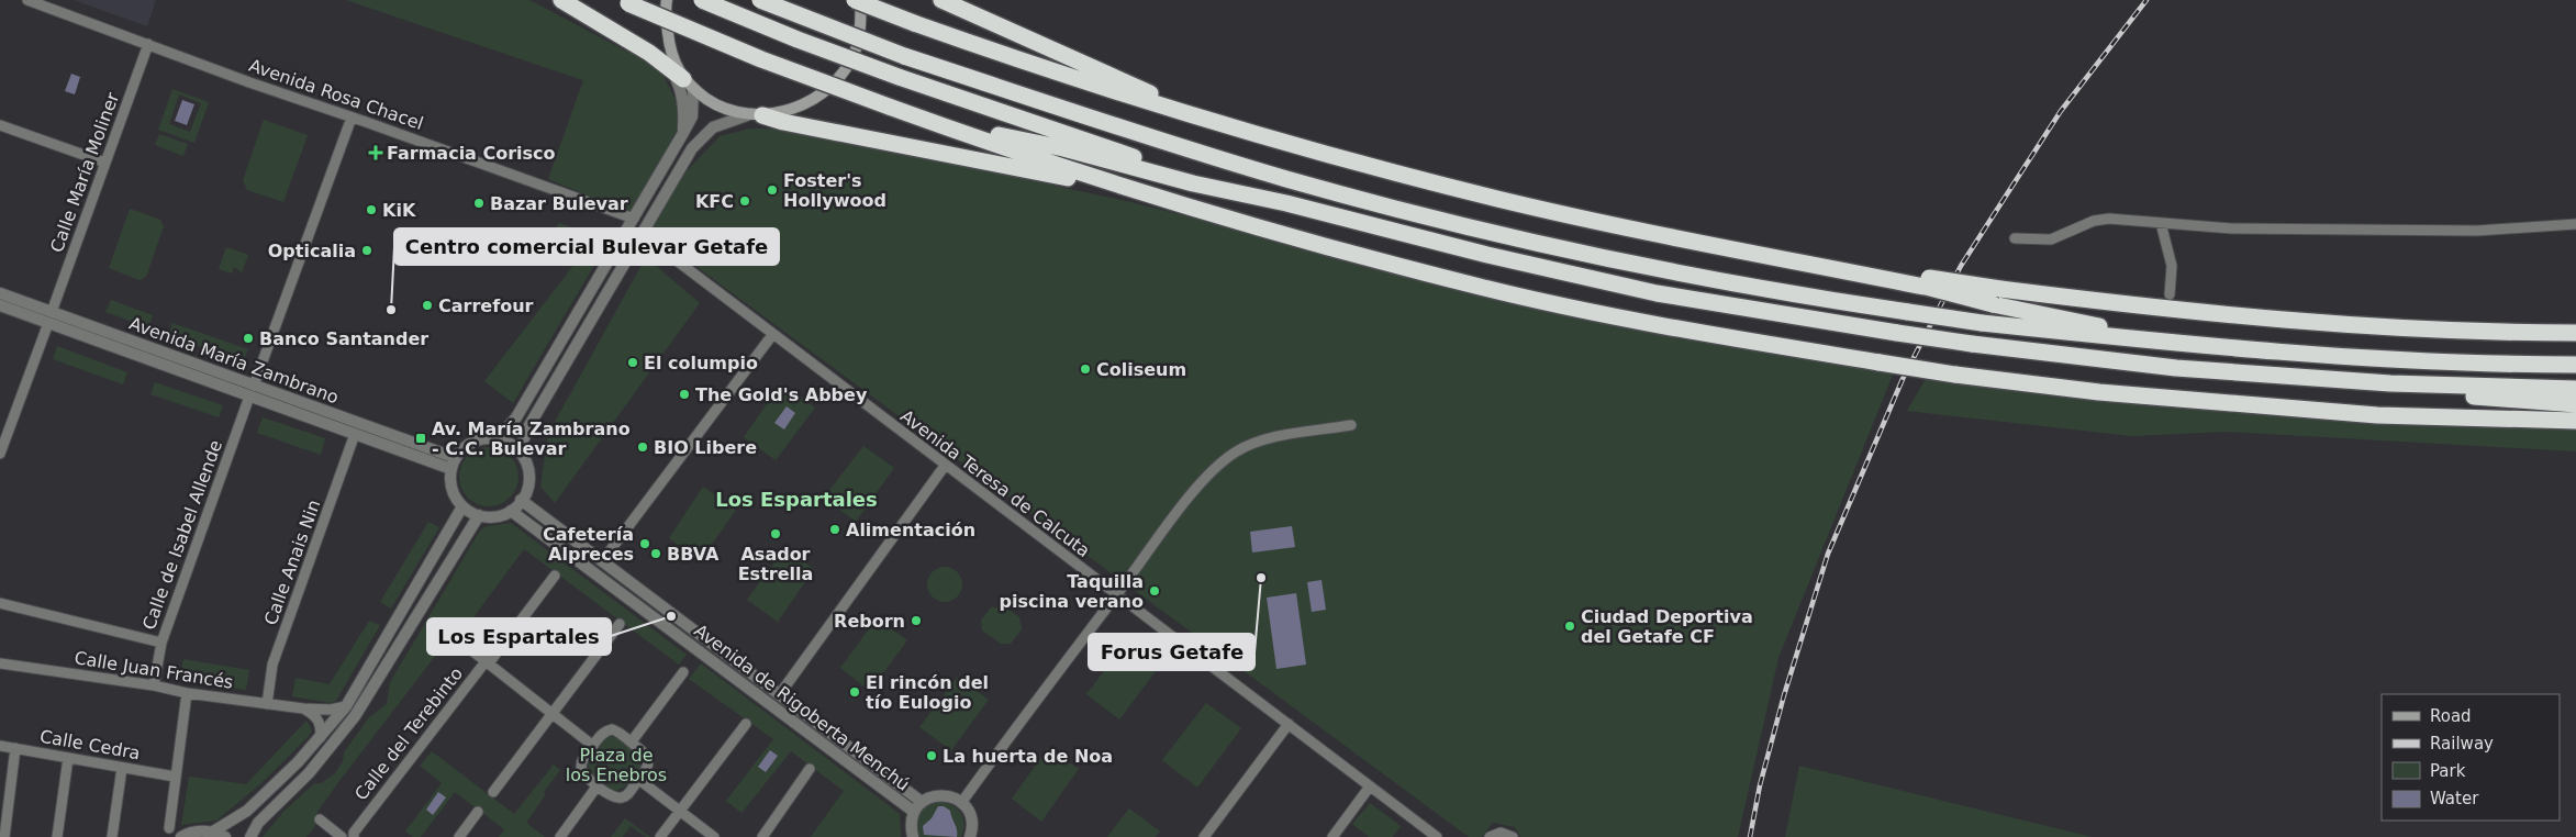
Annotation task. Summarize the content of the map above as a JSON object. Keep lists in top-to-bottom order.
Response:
{
  "streets": {
    "street": [
      "Avenida Rosa Chacel",
      "Calle María Moliner",
      "Avenida María Zambrano",
      "Avenida Teresa de Calcuta",
      "Calle de Isabel Allende",
      "Calle Anais Nin",
      "Calle Juan Francés",
      "Avenida de Rigoberta Menchú",
      "Calle del Terebinto",
      "Calle Cedra"
    ]
  },
  "crossings": [
    ["Avenida Rosa Chacel", "Calle María Moliner"],
    ["Avenida Rosa Chacel", "Calle de Isabel Allende"],
    ["Calle María Moliner", "Avenida María Zambrano"],
    ["Avenida María Zambrano", "Calle de Isabel Allende"],
    ["Avenida María Zambrano", "Calle Anais Nin"],
    ["Avenida María Zambrano", "Avenida de Rigoberta Menchú"],
    ["Calle de Isabel Allende", "Calle Juan Francés"],
    ["Calle Anais Nin", "Calle Juan Francés"]
  ],
  "districts": ["Los Espartales"],
  "parks": ["Plaza de los Enebros"],
  "places": {
    "health": ["Farmacia Corisco"],
    "other": [
      "Foster's Hollywood",
      "KFC",
      "Bazar Bulevar",
      "KiK",
      "Opticalia",
      "Carrefour",
      "Centro comercial Bulevar Getafe",
      "Banco Santander",
      "El columpio",
      "Coliseum",
      "The Gold's Abbey",
      "BIO Libere",
      "Alimentación",
      "Asador Estrella",
      "Cafetería Alpreces",
      "BBVA",
      "Forus Getafe",
      "Taquilla piscina verano",
      "Los Espartales",
      "Reborn",
      "Ciudad Deportiva del Getafe CF",
      "El rincón del tío Eulogio",
      "La huerta de Noa"
    ],
    "transit": ["Av. María Zambrano - C.C. Bulevar"]
  },
  "legend": [
    "Road",
    "Railway",
    "Park",
    "Water"
  ]
}
